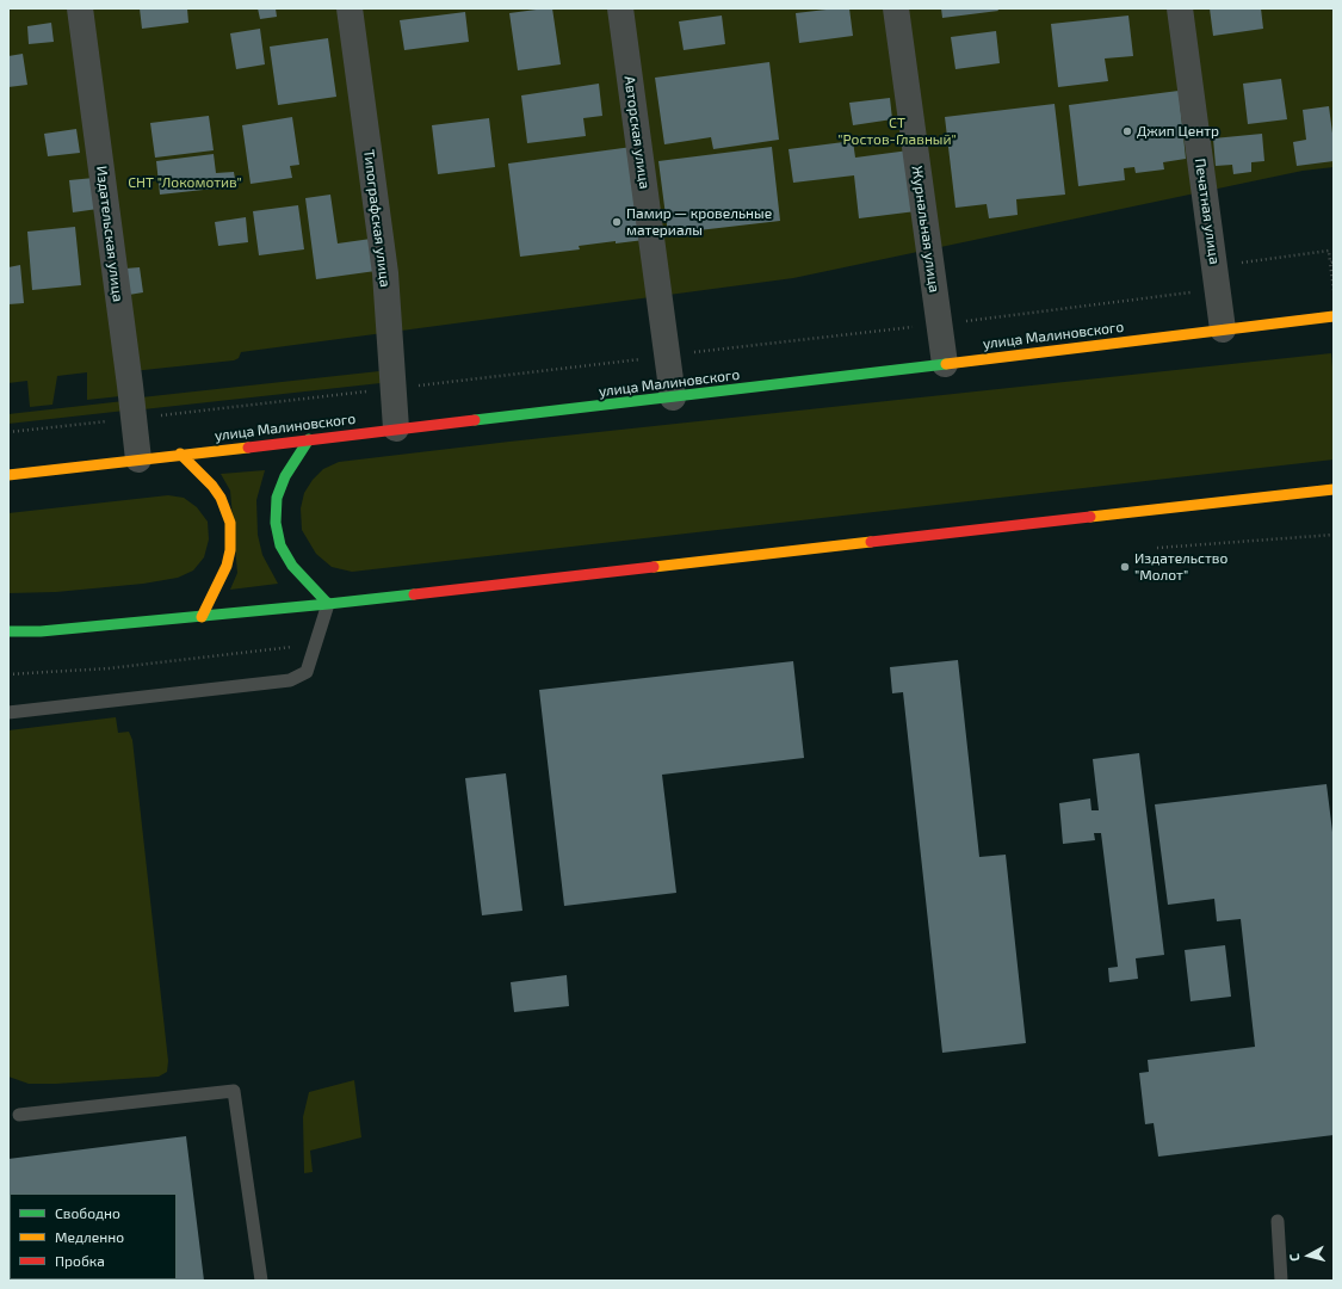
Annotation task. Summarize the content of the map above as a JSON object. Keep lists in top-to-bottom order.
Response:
{
  "streets": {
    "highway": ["улица Малиновского"],
    "street": [
      "Авторская улица",
      "Печатная улица",
      "Типографская улица",
      "Журнальная улица",
      "Издательская улица"
    ]
  },
  "crossings": [
    ["Авторская улица", "улица Малиновского"],
    ["Печатная улица", "улица Малиновского"],
    ["Типографская улица", "улица Малиновского"],
    ["Журнальная улица", "улица Малиновского"],
    ["Издательская улица", "улица Малиновского"]
  ],
  "parks": ["СТ \"Ростов-Главный\"", "СНТ \"Локомотив\""],
  "places": ["Джип Центр", "Памир — кровельные материалы", "Издательство \"Молот\""],
  "legend": ["Свободно", "Медленно", "Пробка"],
  "north": "left"
}
